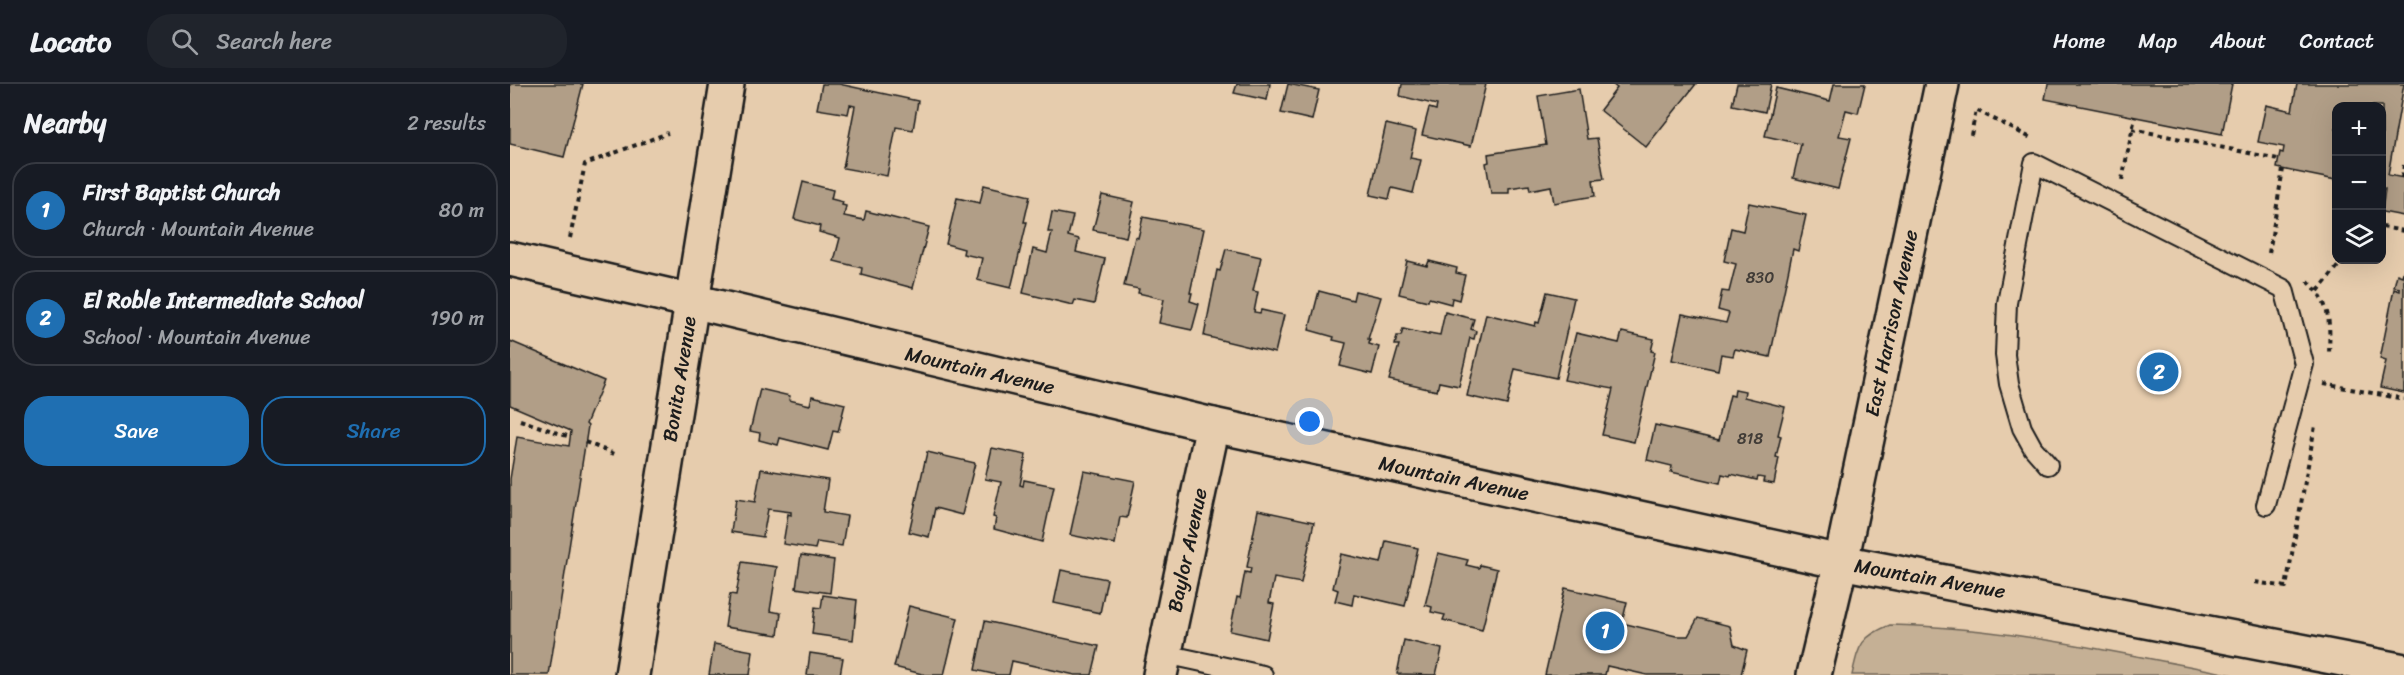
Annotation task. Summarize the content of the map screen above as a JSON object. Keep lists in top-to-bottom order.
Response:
{
  "streets": {
    "main road": [
      "East Harrison Avenue",
      "Mountain Avenue",
      "Bonita Avenue",
      "Baylor Avenue"
    ]
  },
  "crossings": [
    ["East Harrison Avenue", "Mountain Avenue"],
    ["Mountain Avenue", "Bonita Avenue"],
    ["Mountain Avenue", "Baylor Avenue"]
  ],
  "house_numbers": ["830", "818"],
  "page": {
    "header": "Locato",
    "search": "Search here",
    "nav": [
      "Home",
      "Map",
      "About",
      "Contact"
    ],
    "heading": ["Nearby", "2 results"],
    "map_buttons": ["+", "−"],
    "list": [
      {
        "mark": "1",
        "name": "First Baptist Church",
        "note": "Church · Mountain Avenue",
        "value": "80 m"
      },
      {
        "mark": "2",
        "name": "El Roble Intermediate School",
        "note": "School · Mountain Avenue",
        "value": "190 m"
      }
    ],
    "pins": ["2", "1"],
    "buttons": ["Save", "Share"]
  }
}
